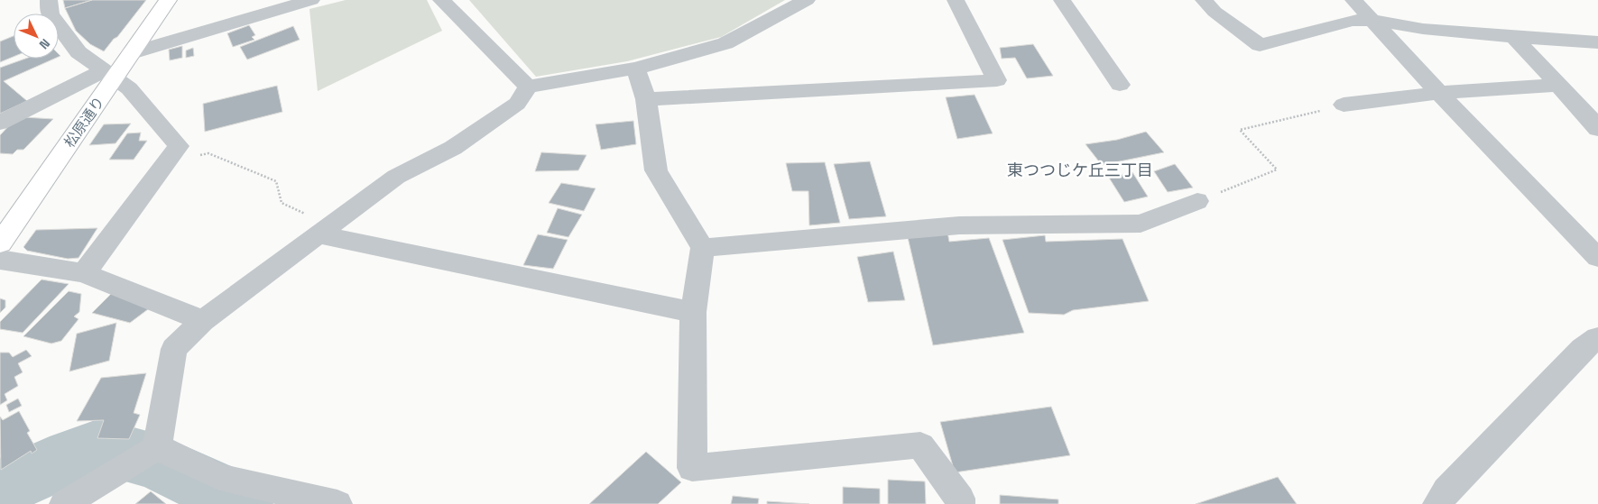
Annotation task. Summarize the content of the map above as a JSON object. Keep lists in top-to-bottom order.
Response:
{
  "streets": {
    "main road": ["松原通り"]
  },
  "districts": ["東つつじケ丘三丁目"],
  "north": "bottom right"
}
